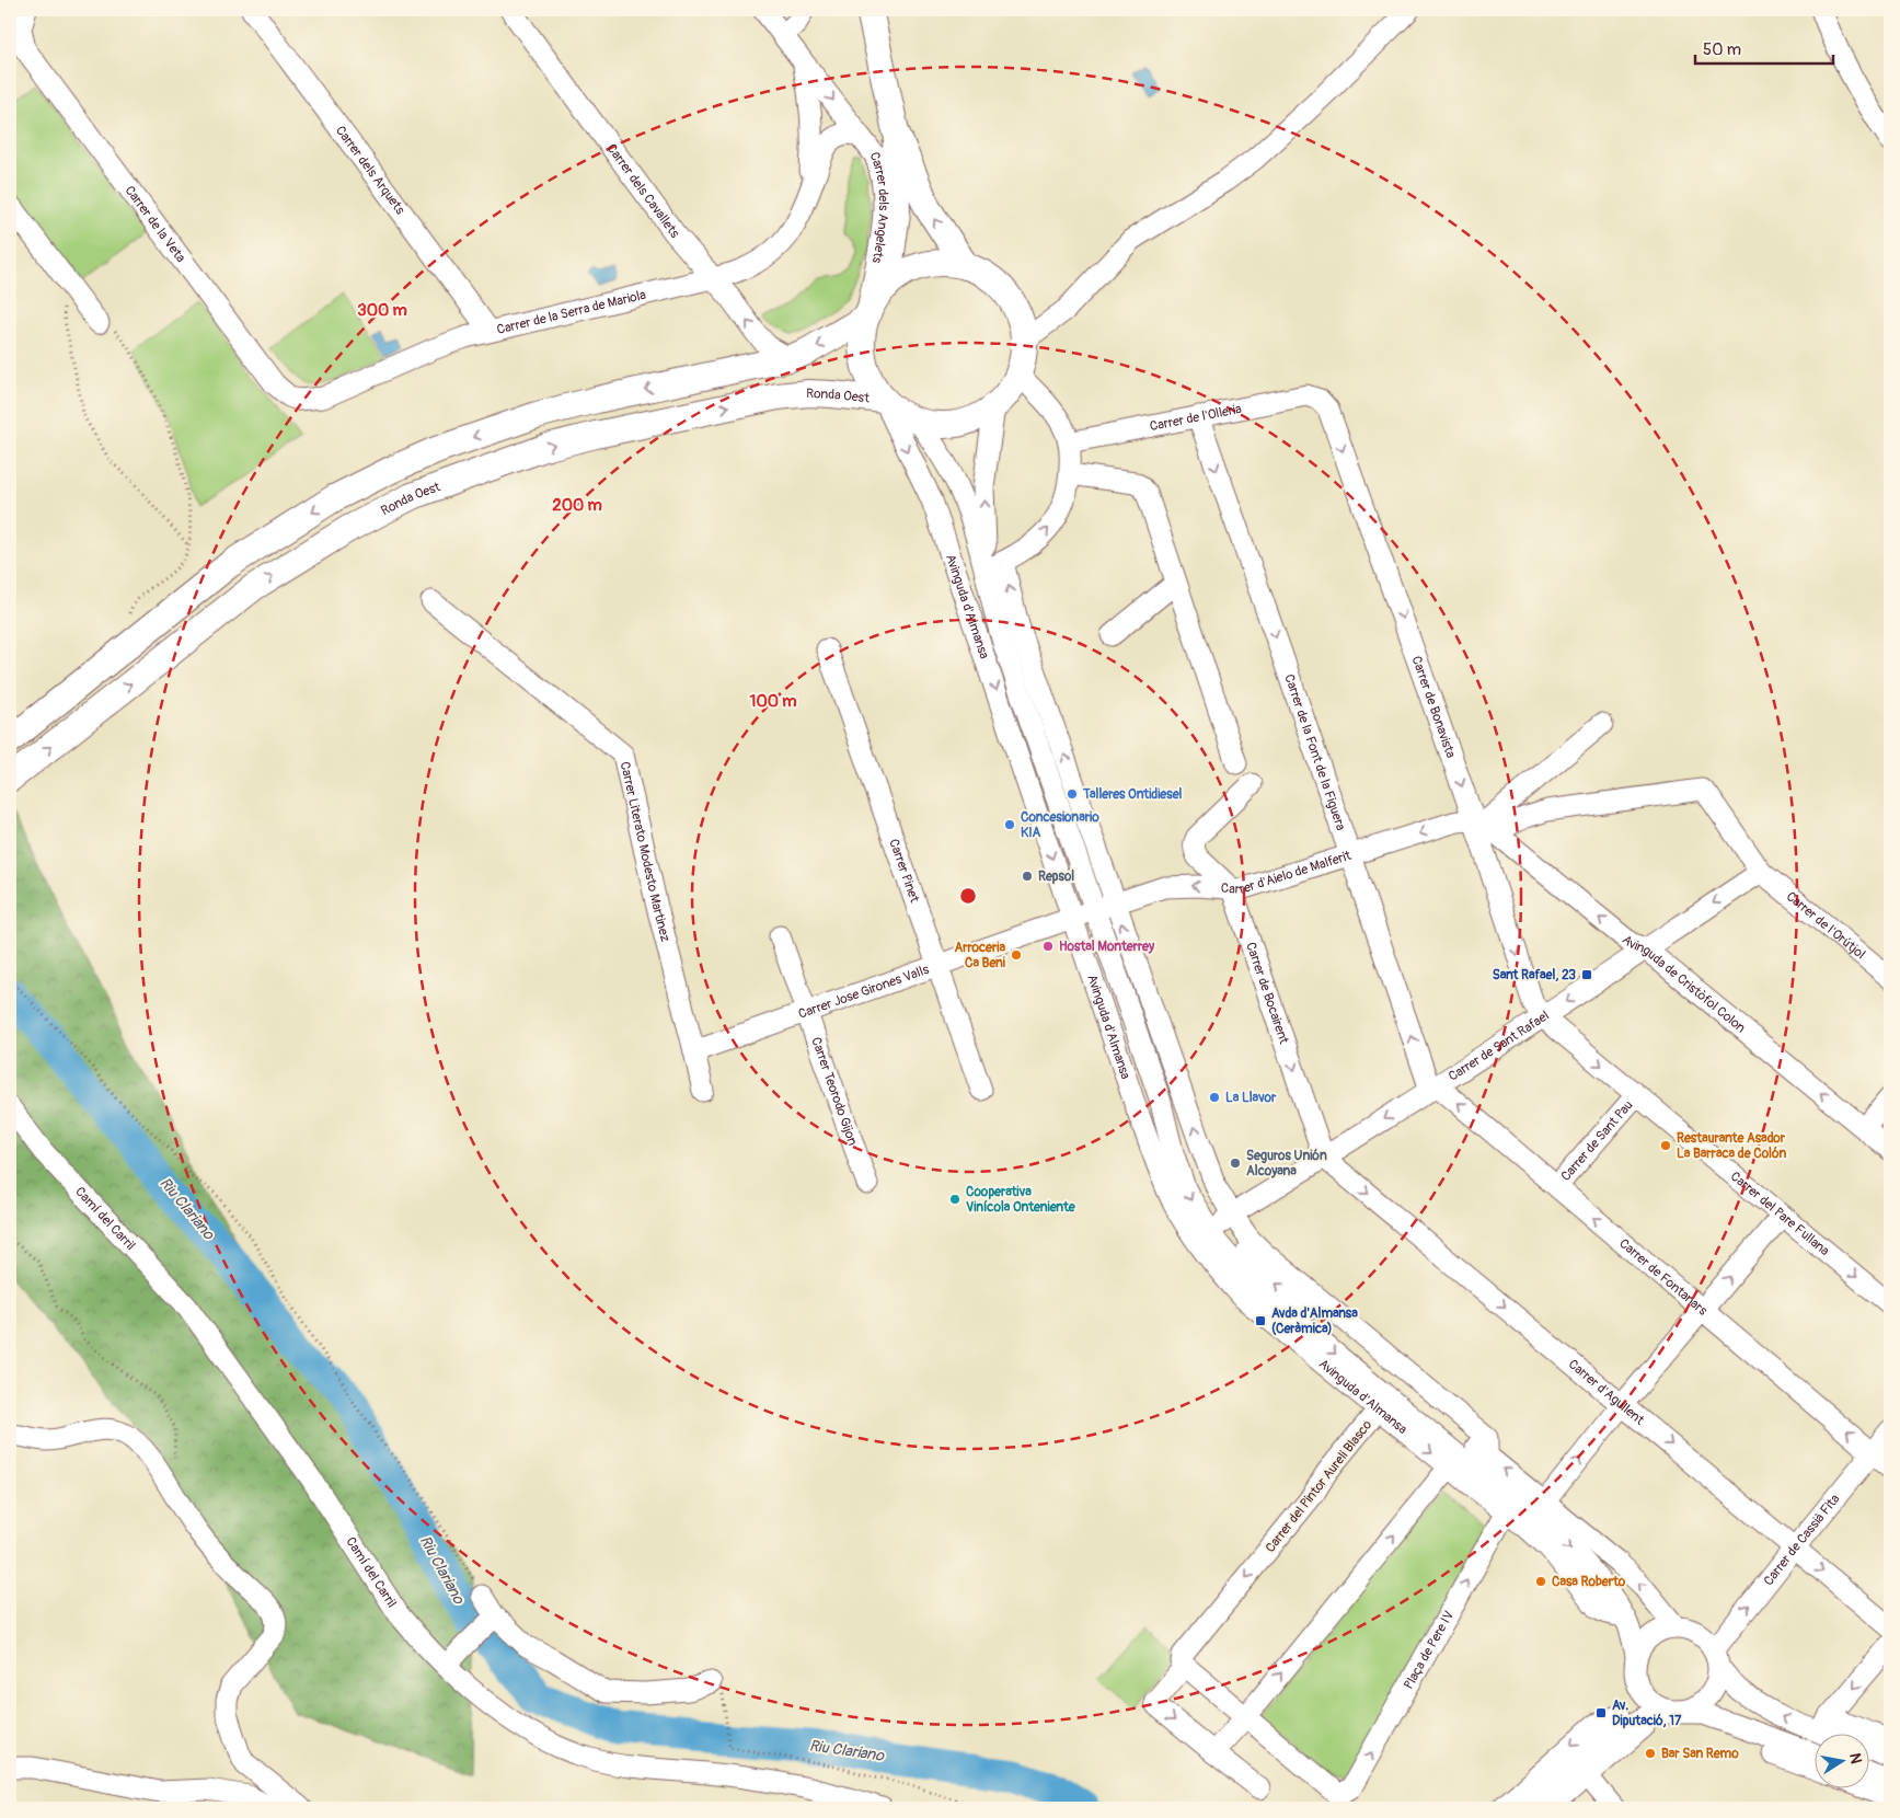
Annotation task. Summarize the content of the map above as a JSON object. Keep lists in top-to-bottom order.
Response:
{
  "streets": {
    "main road": ["Ronda Oest"],
    "street": [
      "Carrer dels Arquets",
      "Carrer dels Cavallets",
      "Carrer dels Angelets",
      "Carrer de la Veta",
      "Carrer de la Serra de Mariola",
      "Carrer de l'Olleria",
      "Avinguda d'Almansa",
      "Carrer de Bonavista",
      "Carrer de la Font de la Figuera",
      "Carrer Literato Modesto Martinez",
      "Carrer Pinet",
      "Carrer d'Aielo de Malferit",
      "Carrer de l'Orútjol",
      "Avinguda de Cristòfol Colon",
      "Carrer Jose Girones Valls",
      "Carrer de Bocairent",
      "Carrer de Sant Rafael",
      "Carrer Teorodo Gijon",
      "Carrer de Sant Pau",
      "Carrer del Pare Fullana",
      "Camí del Carril",
      "Carrer de Fontanars",
      "Carrer d'Agullent",
      "Carrer del Pintor Aureli Blasco",
      "Carrer de Cassià Fita",
      "Plaça de Pere IV"
    ]
  },
  "crossings": [
    ["Carrer dels Arquets", "Carrer de la Serra de Mariola"],
    ["Carrer dels Cavallets", "Carrer de la Serra de Mariola"],
    ["Carrer dels Angelets", "Carrer de la Serra de Mariola"],
    ["Carrer dels Angelets", "Ronda Oest"],
    ["Carrer dels Angelets", "Avinguda d'Almansa"],
    ["Carrer de la Veta", "Carrer de la Serra de Mariola"],
    ["Ronda Oest", "Avinguda d'Almansa"],
    ["Carrer de l'Olleria", "Carrer de Bonavista"],
    ["Carrer de l'Olleria", "Carrer de la Font de la Figuera"],
    ["Avinguda d'Almansa", "Carrer d'Aielo de Malferit"],
    ["Avinguda d'Almansa", "Carrer Jose Girones Valls"],
    ["Avinguda d'Almansa", "Carrer de Sant Rafael"],
    ["Avinguda d'Almansa", "Carrer del Pintor Aureli Blasco"],
    ["Avinguda d'Almansa", "Carrer de Cassià Fita"],
    ["Avinguda d'Almansa", "Plaça de Pere IV"],
    ["Carrer de Bonavista", "Carrer d'Aielo de Malferit"],
    ["Carrer de Bonavista", "Avinguda de Cristòfol Colon"],
    ["Carrer de Bonavista", "Carrer de Sant Rafael"],
    ["Carrer de Bonavista", "Carrer del Pare Fullana"],
    ["Carrer de la Font de la Figuera", "Carrer d'Aielo de Malferit"],
    ["Carrer de la Font de la Figuera", "Carrer de Sant Rafael"],
    ["Carrer de la Font de la Figuera", "Carrer de Fontanars"],
    ["Carrer Literato Modesto Martinez", "Carrer Jose Girones Valls"],
    ["Carrer Pinet", "Carrer Jose Girones Valls"],
    ["Carrer d'Aielo de Malferit", "Carrer de l'Orútjol"],
    ["Carrer d'Aielo de Malferit", "Avinguda de Cristòfol Colon"],
    ["Carrer d'Aielo de Malferit", "Carrer Jose Girones Valls"],
    ["Carrer d'Aielo de Malferit", "Carrer de Bocairent"],
    ["Carrer d'Aielo de Malferit", "Carrer de Sant Rafael"],
    ["Carrer de l'Orútjol", "Carrer de Sant Rafael"],
    ["Avinguda de Cristòfol Colon", "Carrer de Sant Rafael"],
    ["Carrer Jose Girones Valls", "Carrer Teorodo Gijon"],
    ["Carrer de Bocairent", "Carrer de Sant Rafael"],
    ["Carrer de Bocairent", "Carrer d'Agullent"],
    ["Carrer de Sant Rafael", "Carrer del Pare Fullana"],
    ["Carrer de Sant Rafael", "Carrer de Fontanars"],
    ["Carrer de Sant Rafael", "Carrer d'Agullent"],
    ["Carrer de Sant Pau", "Carrer del Pare Fullana"],
    ["Carrer de Sant Pau", "Carrer de Fontanars"],
    ["Carrer de Fontanars", "Carrer de Cassià Fita"],
    ["Carrer d'Agullent", "Carrer de Cassià Fita"]
  ],
  "one_way": [
    "Carrer de Bonavista",
    "Carrer d'Aielo de Malferit",
    "Avinguda de Cristòfol Colon",
    "Carrer de Bocairent",
    "Carrer de Sant Rafael",
    "Carrer del Pare Fullana",
    "Carrer de Fontanars"
  ],
  "water": ["Riu Clariano"],
  "places": {
    "other": [
      "Talleres Ontidiesel",
      "Concesionario KIA",
      "Repsol",
      "Hostal Monterrey",
      "Arroceria Ca Beni",
      "La Llavor",
      "Restaurante Asador La Barraca de Colón",
      "Seguros Unión Alcoyana",
      "Cooperativa Vinícola Onteniente",
      "Casa Roberto",
      "Bar San Remo"
    ],
    "transit": ["Sant Rafael, 23", "Avda d'Almansa (Ceràmica)", "Av. Diputació, 17"]
  },
  "scale_bar": "50 m",
  "north": "right",
  "rings": ["300 m", "200 m", "100 m"]
}
